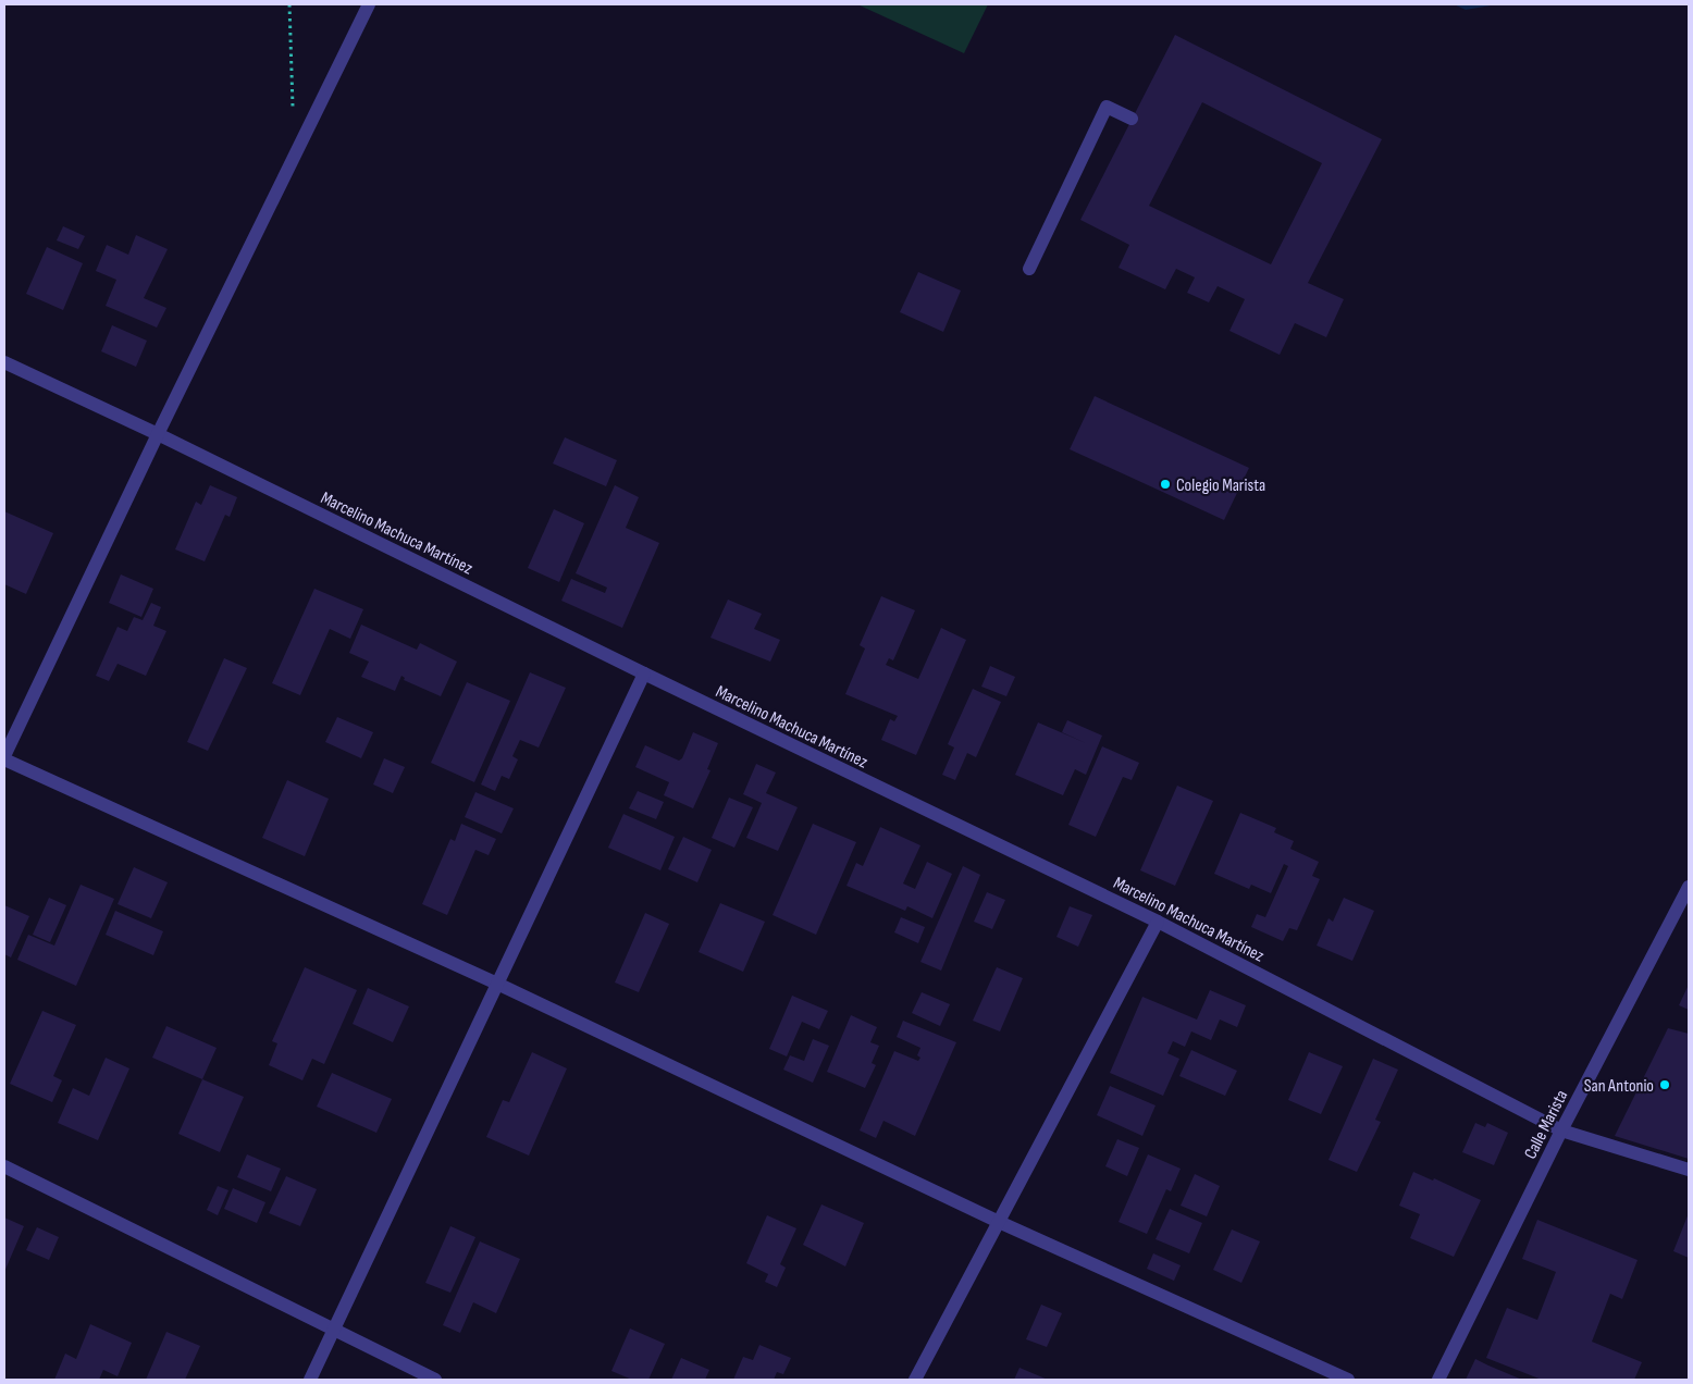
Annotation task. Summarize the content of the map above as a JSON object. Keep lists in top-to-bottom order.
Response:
{
  "streets": {
    "street": ["Marcelino Machuca Martínez", "Calle Marista"]
  },
  "crossings": [
    ["Marcelino Machuca Martínez", "Calle Marista"]
  ],
  "places": ["Colegio Marista", "San Antonio"]
}
